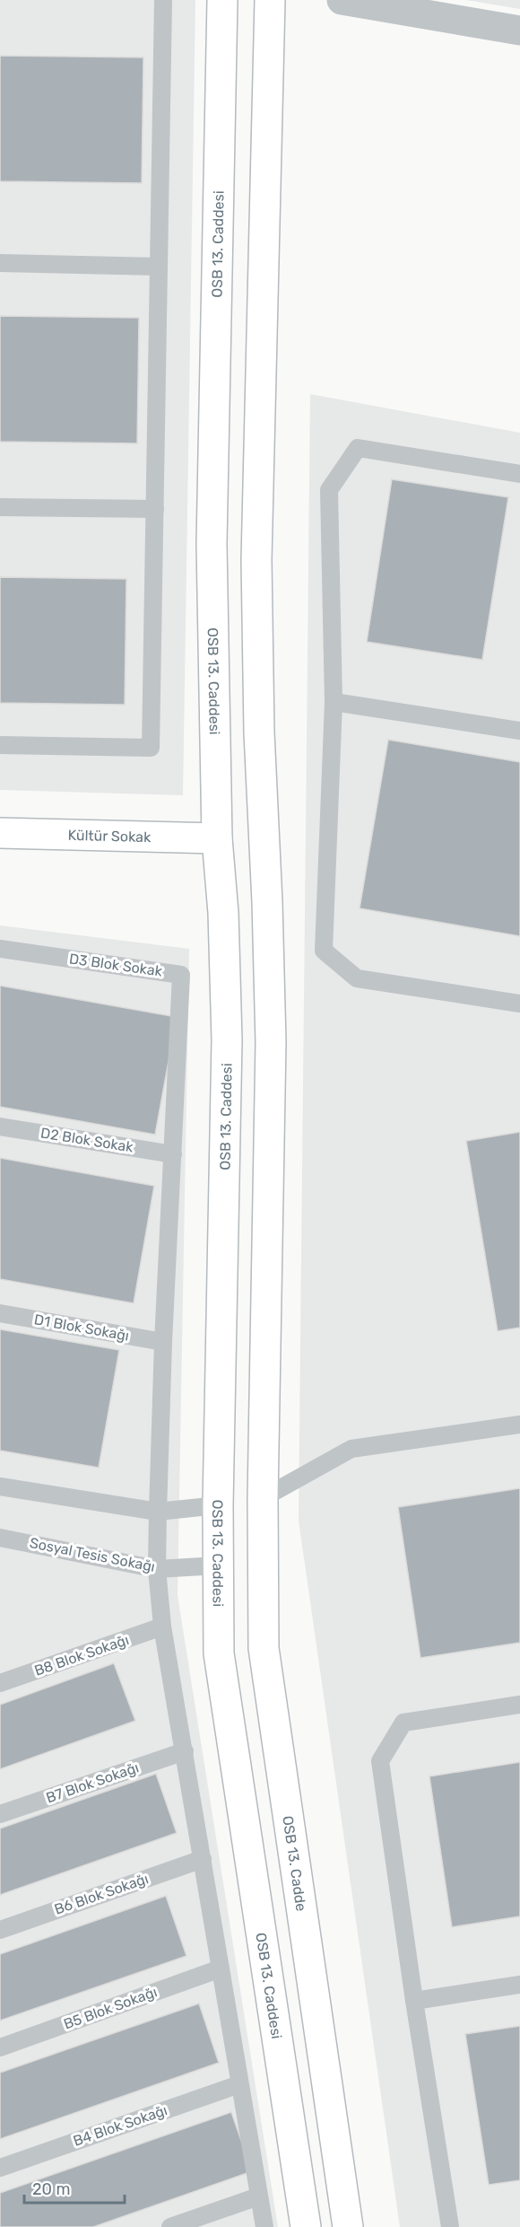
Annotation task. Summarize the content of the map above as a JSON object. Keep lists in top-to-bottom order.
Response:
{
  "streets": {
    "street": ["OSB 13. Caddesi", "Kültür Sokak", "OSB 13. Cadde"],
    "lane": [
      "D3 Blok Sokak",
      "D2 Blok Sokak",
      "D1 Blok Sokağı",
      "Sosyal Tesis Sokağı",
      "B8 Blok Sokağı",
      "B7 Blok Sokağı",
      "B6 Blok Sokağı",
      "B5 Blok Sokağı",
      "B4 Blok Sokağı"
    ]
  },
  "crossings": [
    ["OSB 13. Caddesi", "Kültür Sokak"],
    ["OSB 13. Caddesi", "Sosyal Tesis Sokağı"],
    ["D3 Blok Sokak", "D2 Blok Sokak"]
  ],
  "scale_bar": "20 m"
}
